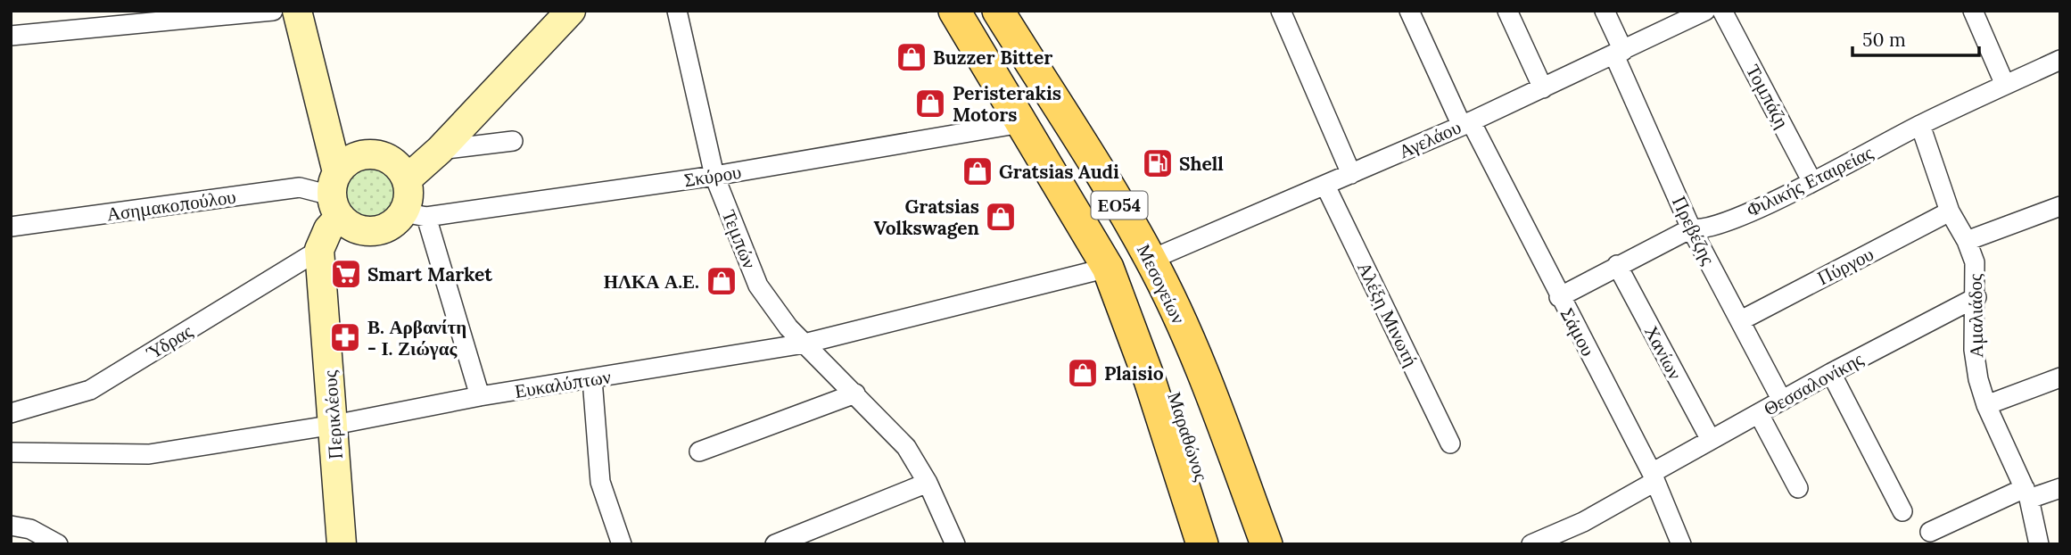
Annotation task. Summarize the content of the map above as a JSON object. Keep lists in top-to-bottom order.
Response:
{
  "streets": {
    "main road": ["ΕΟ54", "Μεσογείων", "Μαραθώνος"],
    "street": [
      "Τομπάζη",
      "Αγελάου",
      "Σκύρου",
      "Φιλικής Εταιρείας",
      "Ασημακοπούλου",
      "Πρεβέζης",
      "Τεμπών",
      "Πύργου",
      "Αλέξη Μινωτή",
      "Αμαλιάδος",
      "Σάμου",
      "Ύδρας",
      "Χανίων",
      "Ευκαλύπτων",
      "Θεσσαλονίκης",
      "Περικλέους"
    ]
  },
  "crossings": [
    ["Τομπάζη", "Φιλικής Εταιρείας"],
    ["Αγελάου", "Πρεβέζης"],
    ["Αγελάου", "Μεσογείων"],
    ["Αγελάου", "Αλέξη Μινωτή"],
    ["Αγελάου", "Σάμου"],
    ["Σκύρου", "Ασημακοπούλου"],
    ["Σκύρου", "ΕΟ54"],
    ["Σκύρου", "Τεμπών"],
    ["Φιλικής Εταιρείας", "Πρεβέζης"],
    ["Φιλικής Εταιρείας", "Αμαλιάδος"],
    ["Φιλικής Εταιρείας", "Σάμου"],
    ["Φιλικής Εταιρείας", "Χανίων"],
    ["ΕΟ54", "Ευκαλύπτων"],
    ["ΕΟ54", "Μαραθώνος"],
    ["Πρεβέζης", "Πύργου"],
    ["Πρεβέζης", "Θεσσαλονίκης"],
    ["Τεμπών", "Ευκαλύπτων"],
    ["Πύργου", "Αμαλιάδος"],
    ["Μεσογείων", "Μαραθώνος"],
    ["Αμαλιάδος", "Θεσσαλονίκης"],
    ["Σάμου", "Θεσσαλονίκης"],
    ["Ύδρας", "Περικλέους"],
    ["Χανίων", "Θεσσαλονίκης"],
    ["Ευκαλύπτων", "Περικλέους"],
    ["Ευκαλύπτων", "Μαραθώνος"]
  ],
  "places": {
    "shop": [
      "Buzzer Bitter",
      "Peristerakis Motors",
      "Gratsias Audi",
      "Gratsias Volkswagen",
      "ΗΛΚΑ Α.Ε.",
      "Plaisio"
    ],
    "fuel station": ["Shell"],
    "supermarket": ["Smart Market"],
    "pharmacy": ["Β. Αρβανίτη - Ι. Ζιώγας"]
  },
  "scale_bar": "50 m"
}
